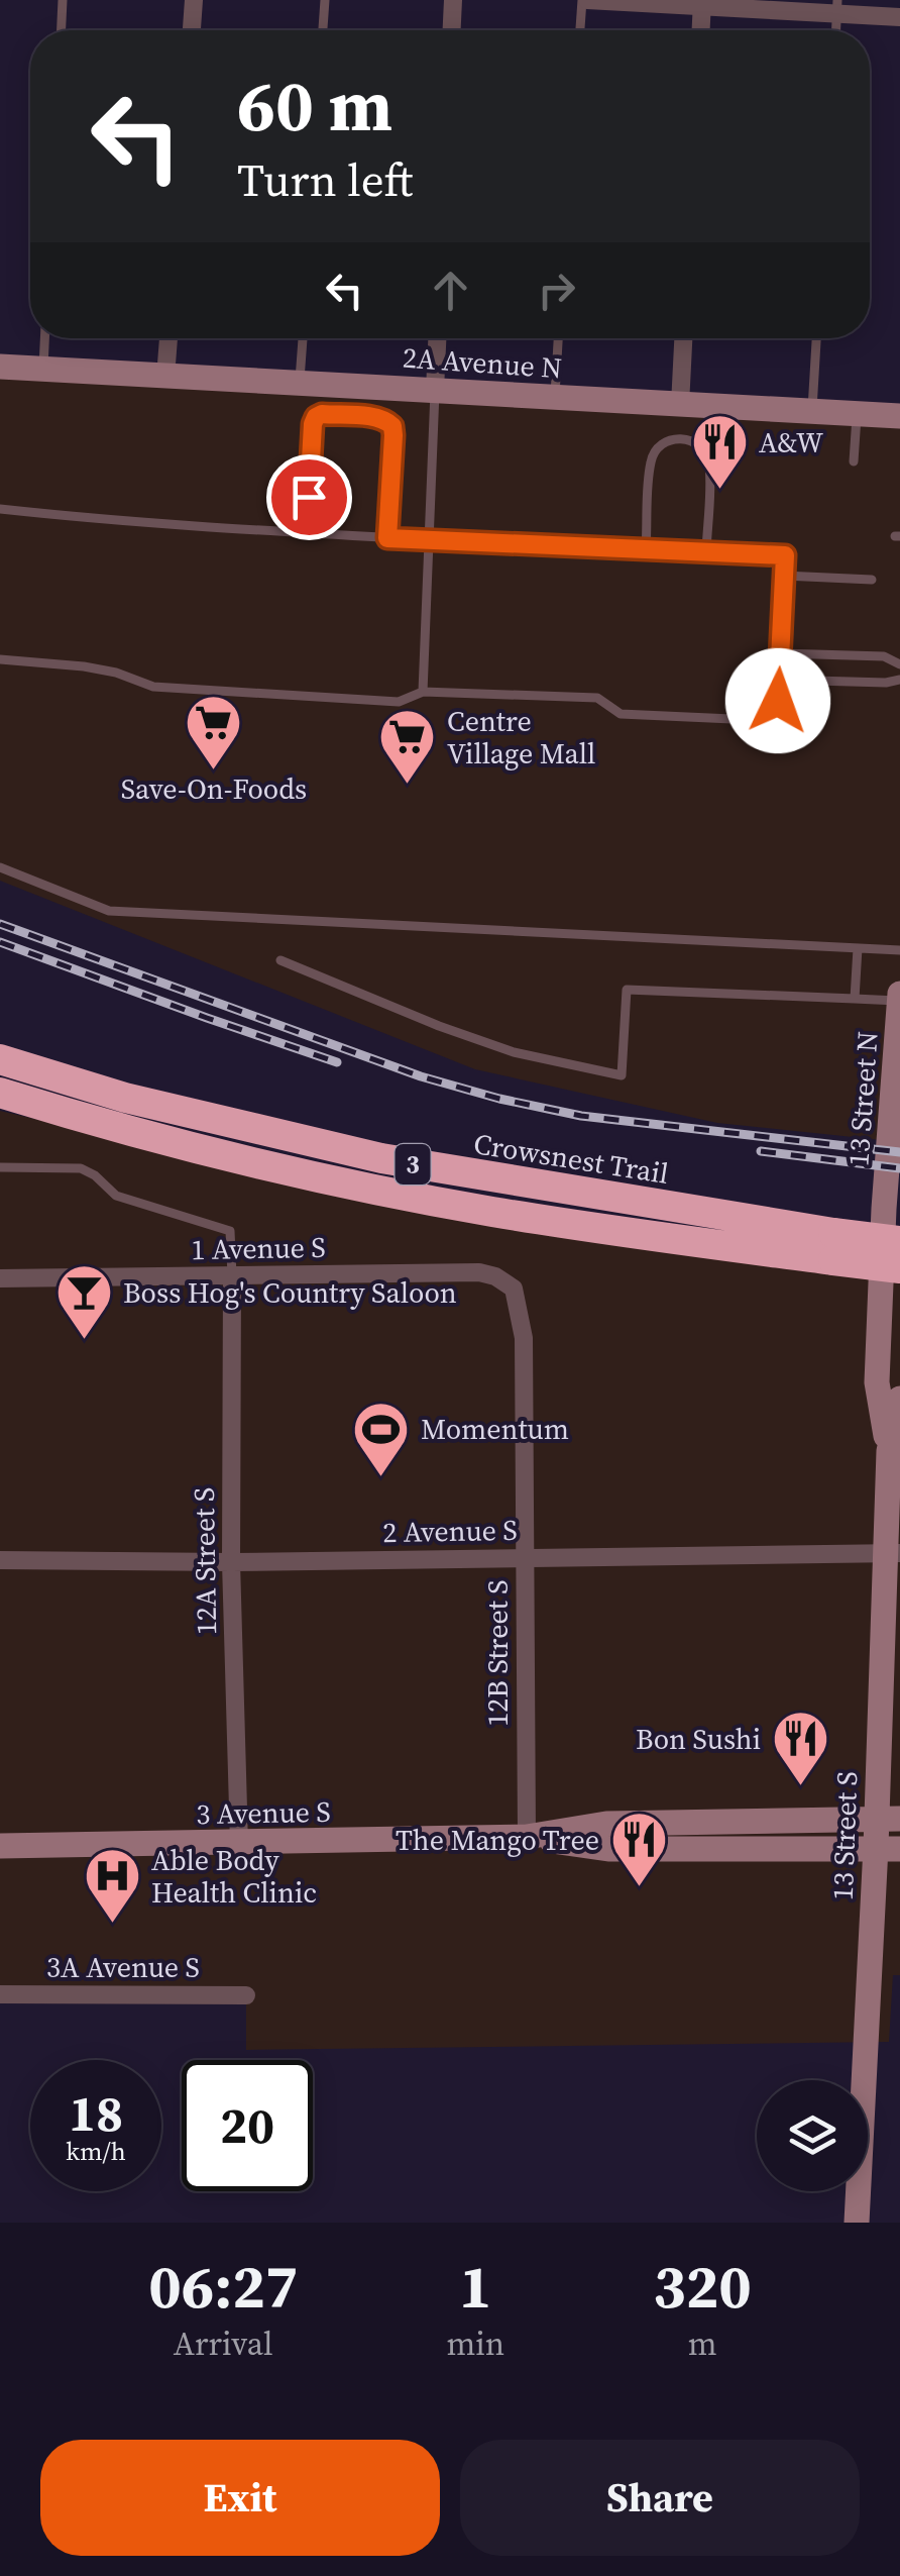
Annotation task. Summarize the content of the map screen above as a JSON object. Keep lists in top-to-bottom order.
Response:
{
  "streets": {
    "highway": ["Crowsnest Trail", "3"],
    "street": [
      "2A Avenue N",
      "13 Street N",
      "1 Avenue S",
      "2 Avenue S",
      "12A Street S",
      "12B Street S",
      "3 Avenue S",
      "13 Street S",
      "3A Avenue S"
    ]
  },
  "crossings": [
    ["13 Street N", "13 Street S"],
    ["1 Avenue S", "12A Street S"],
    ["1 Avenue S", "12B Street S"],
    ["2 Avenue S", "12A Street S"],
    ["2 Avenue S", "12B Street S"],
    ["2 Avenue S", "13 Street S"],
    ["12A Street S", "3 Avenue S"],
    ["12B Street S", "3 Avenue S"],
    ["3 Avenue S", "13 Street S"]
  ],
  "places": {
    "restaurant": ["A&W", "Bon Sushi", "The Mango Tree"],
    "supermarket": ["Save-On-Foods", "Centre Village Mall"],
    "bar": ["Boss Hog's Country Saloon"],
    "sports": ["Momentum"],
    "hospital": ["Able Body Health Clinic"]
  },
  "page": {
    "turn": ["60 m", "Turn left"],
    "speed": "18 km/h",
    "limit": "20",
    "eta": [
      "06:27",
      "Arrival",
      "1",
      "min",
      "320",
      "m"
    ],
    "buttons": ["Exit", "Share"]
  }
}
